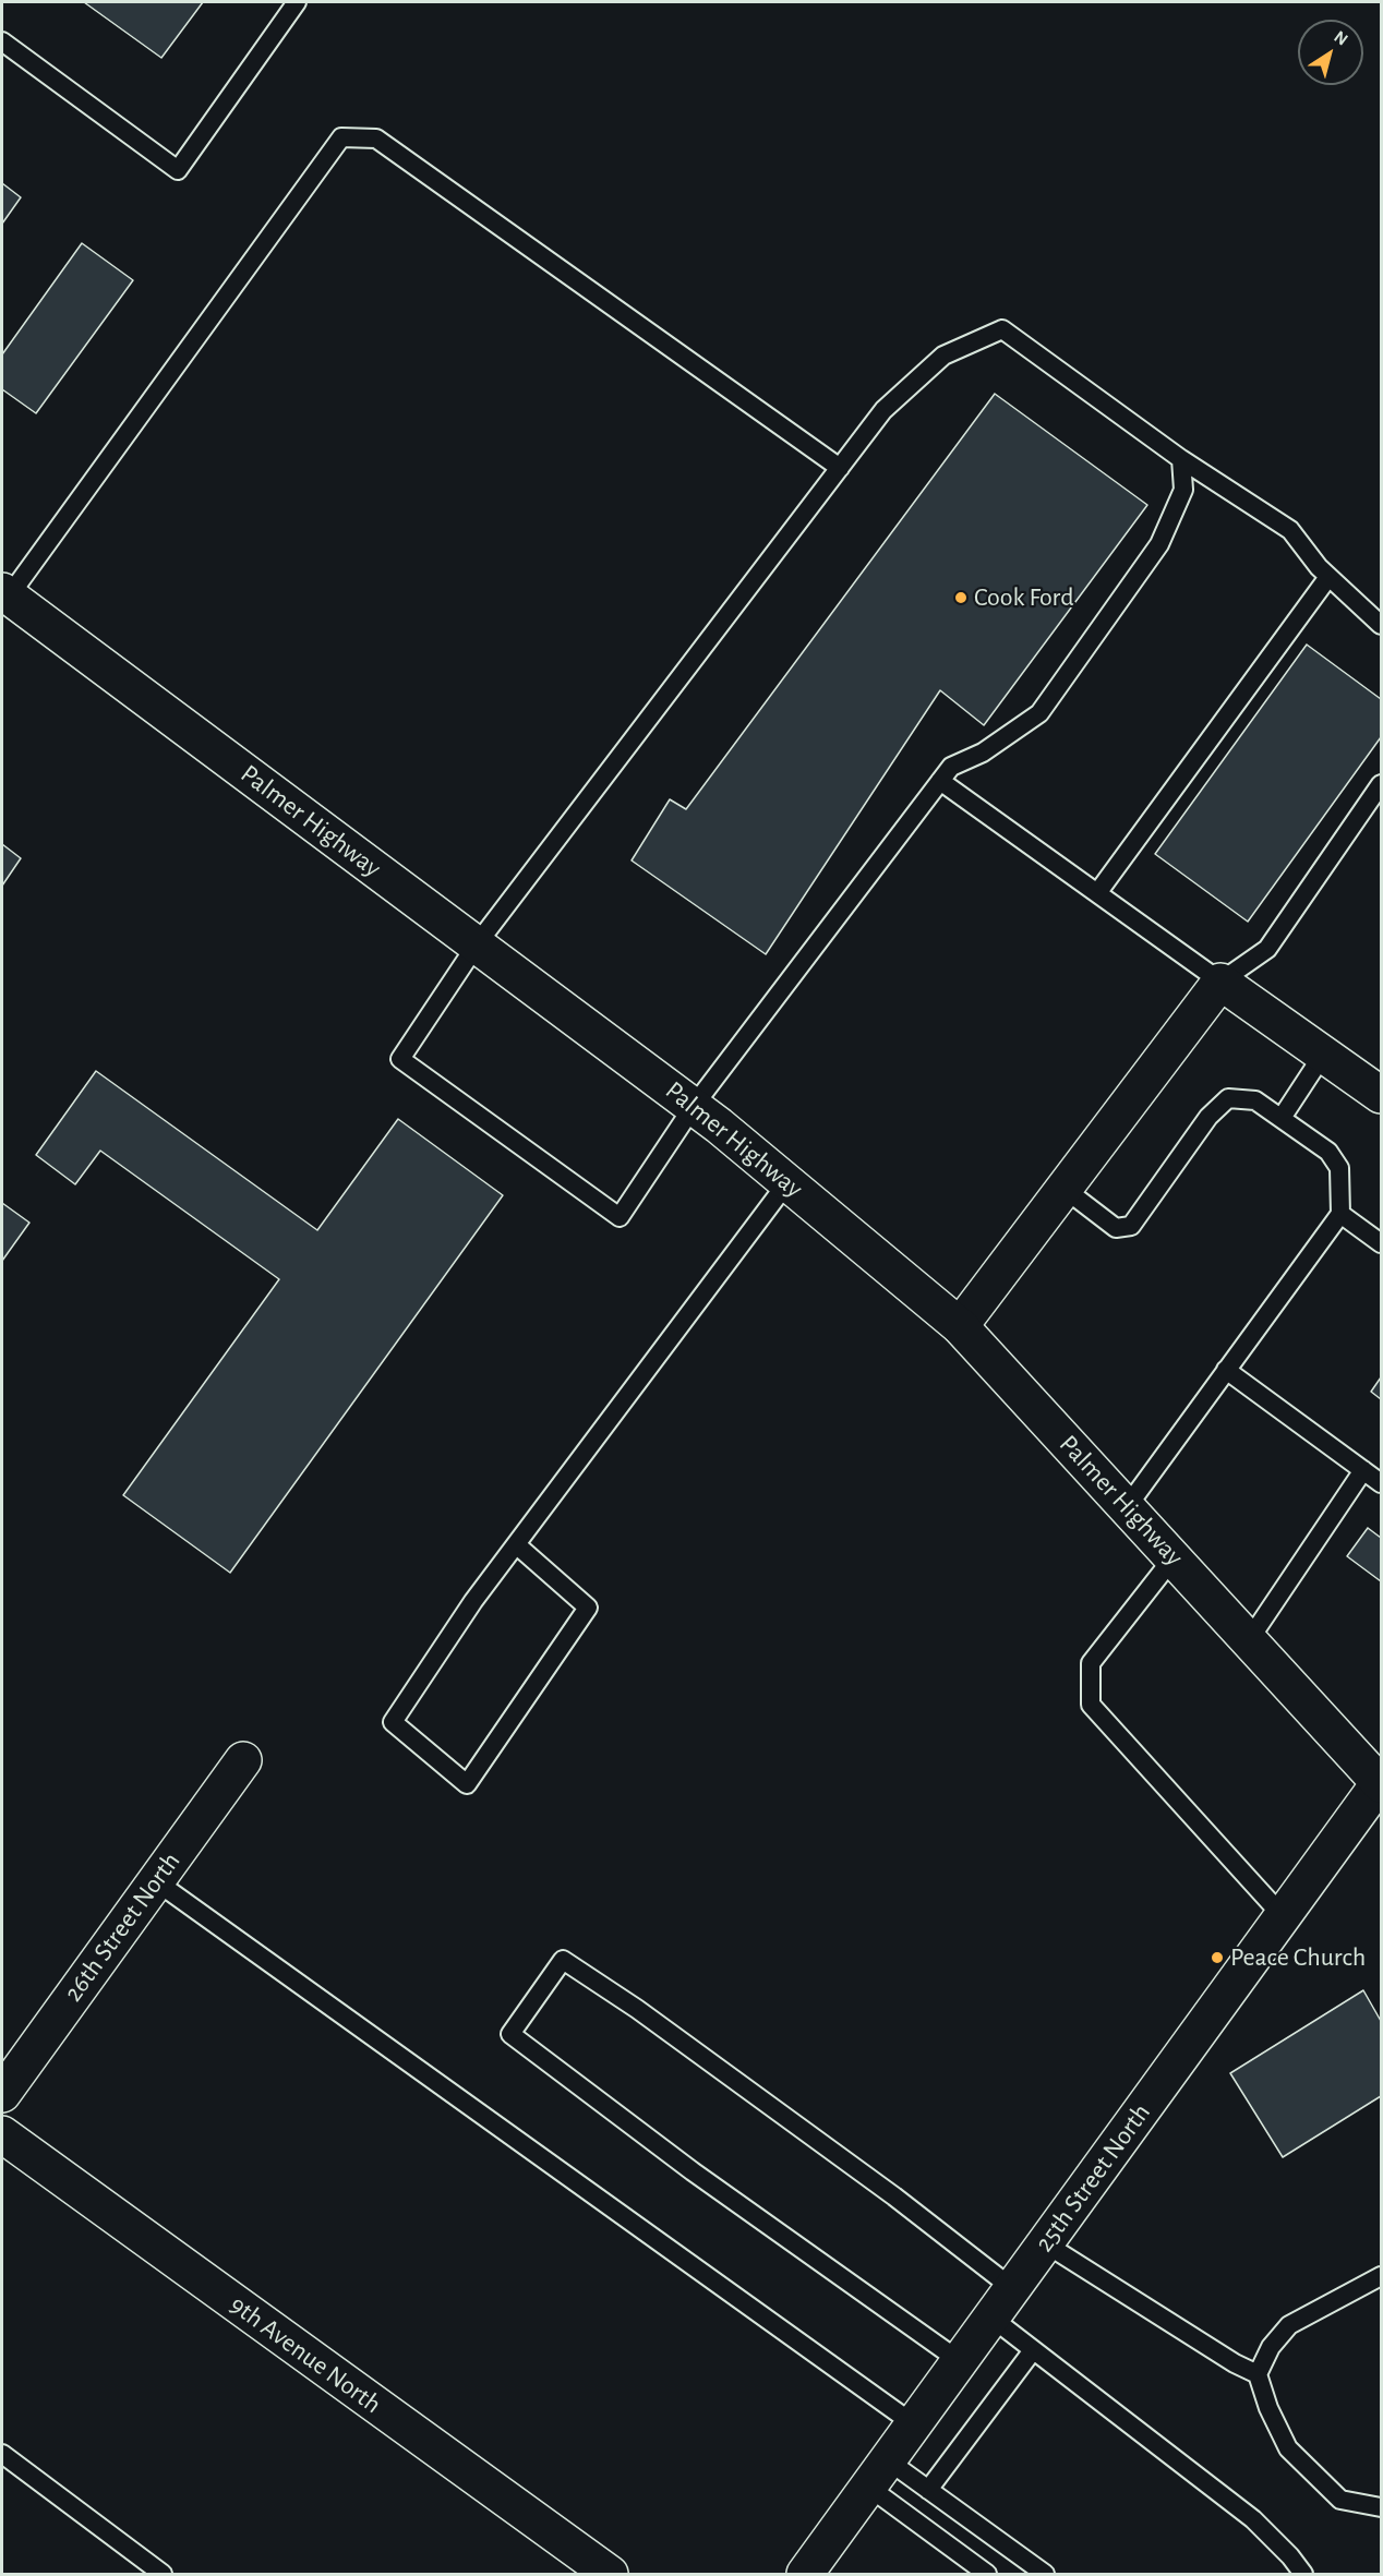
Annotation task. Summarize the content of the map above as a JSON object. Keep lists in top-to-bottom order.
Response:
{
  "streets": {
    "street": [
      "Palmer Highway",
      "26th Street North",
      "25th Street North",
      "9th Avenue North"
    ]
  },
  "crossings": [
    ["Palmer Highway", "25th Street North"]
  ],
  "places": ["Cook Ford", "Peace Church"],
  "north": "top right"
}
